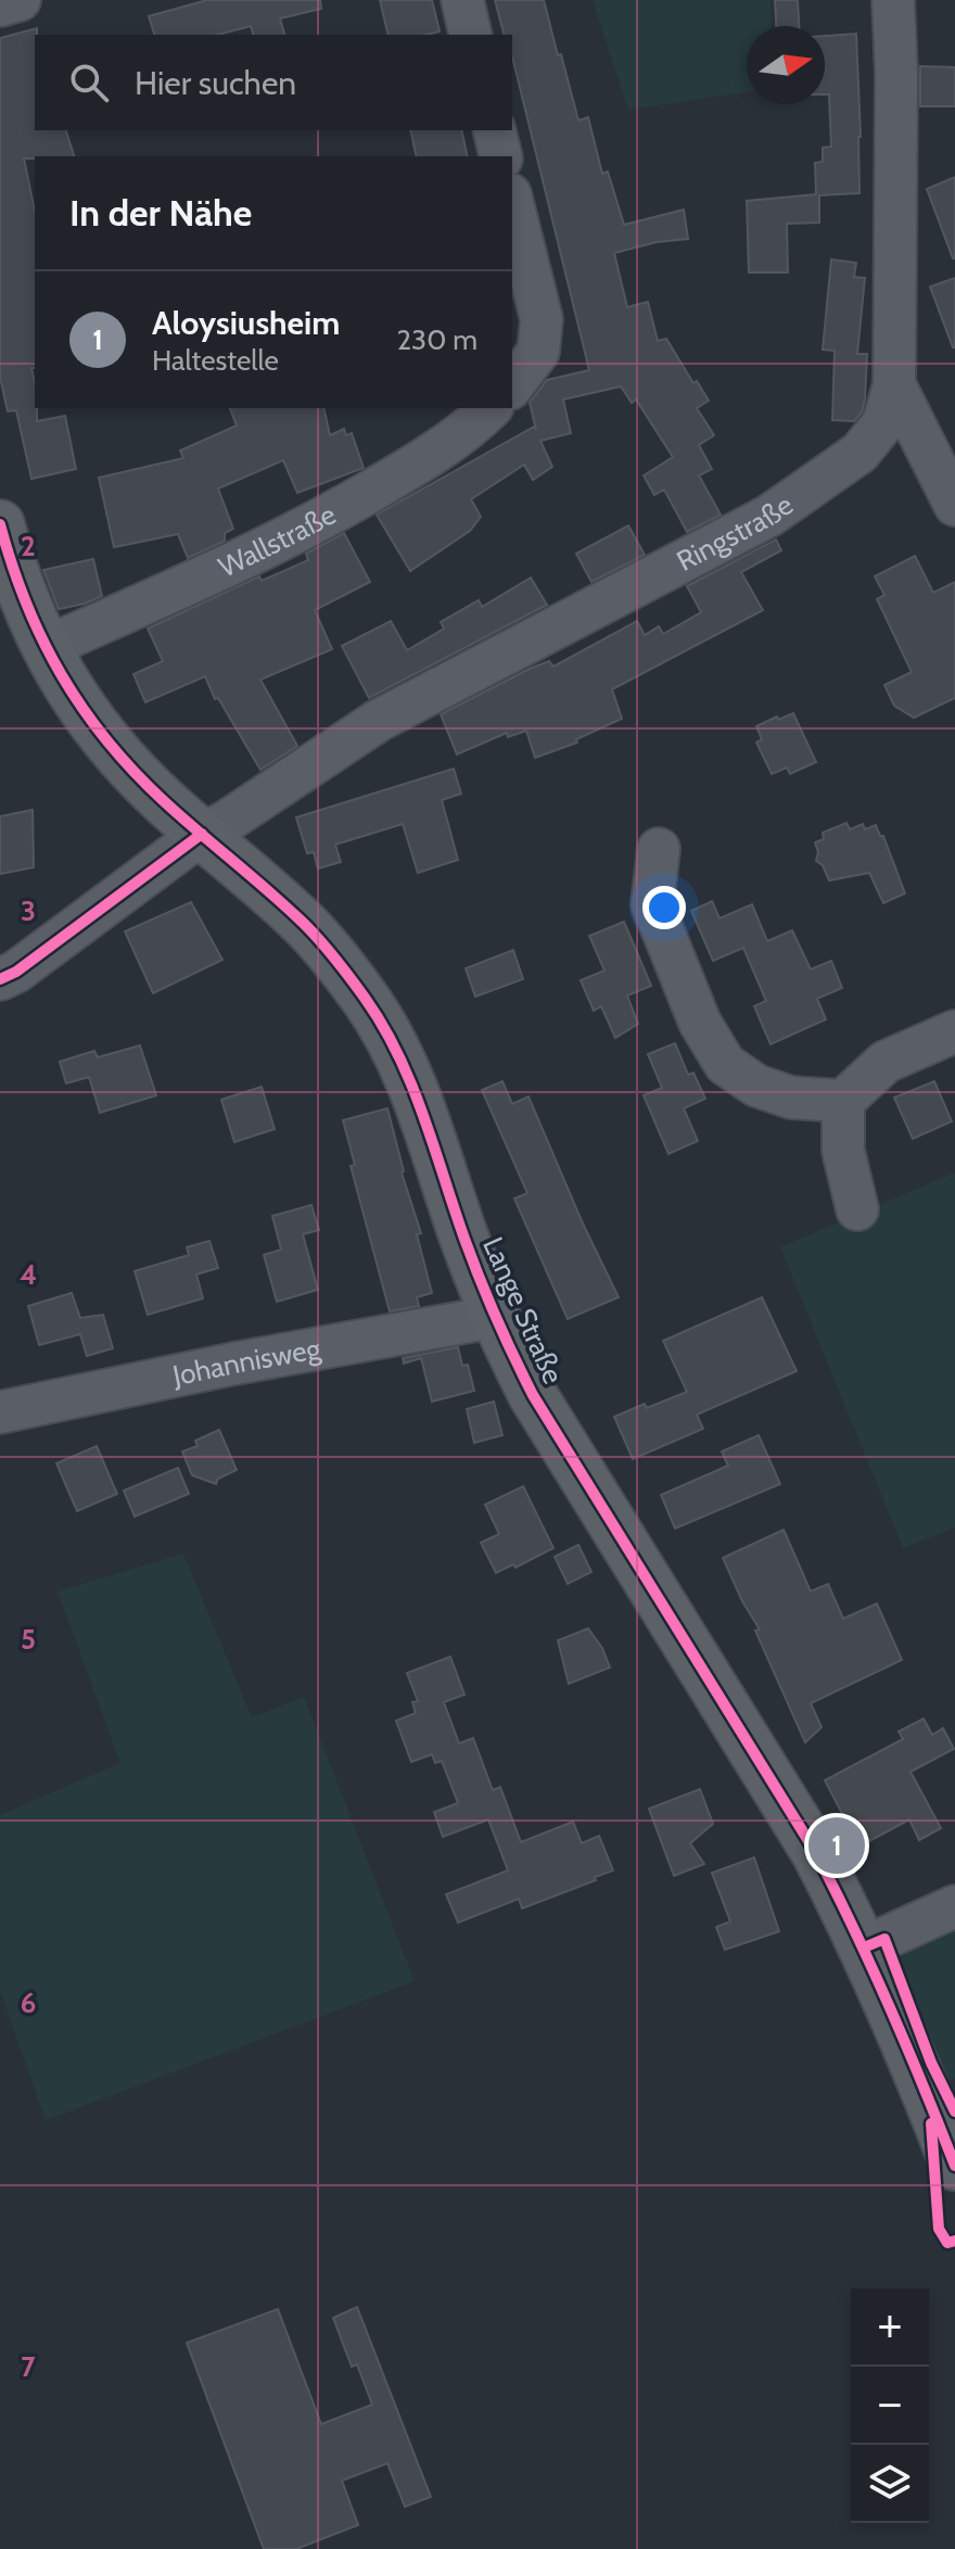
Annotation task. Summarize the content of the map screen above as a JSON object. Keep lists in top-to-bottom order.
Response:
{
  "streets": {
    "main road": ["Lange Straße"],
    "street": ["Ringstraße", "Wallstraße", "Johannisweg"]
  },
  "crossings": [
    ["Ringstraße", "Lange Straße"],
    ["Wallstraße", "Lange Straße"],
    ["Lange Straße", "Johannisweg"]
  ],
  "north": "right",
  "page": {
    "search": "Hier suchen",
    "heading": "In der Nähe",
    "list": [
      {
        "mark": "1",
        "name": "Aloysiusheim",
        "note": "Haltestelle",
        "value": "230 m"
      }
    ],
    "pins": "1",
    "map_buttons": ["+", "−"]
  },
  "grid": {
    "rows": [
      "2",
      "3",
      "4",
      "5",
      "6",
      "7"
    ]
  }
}
